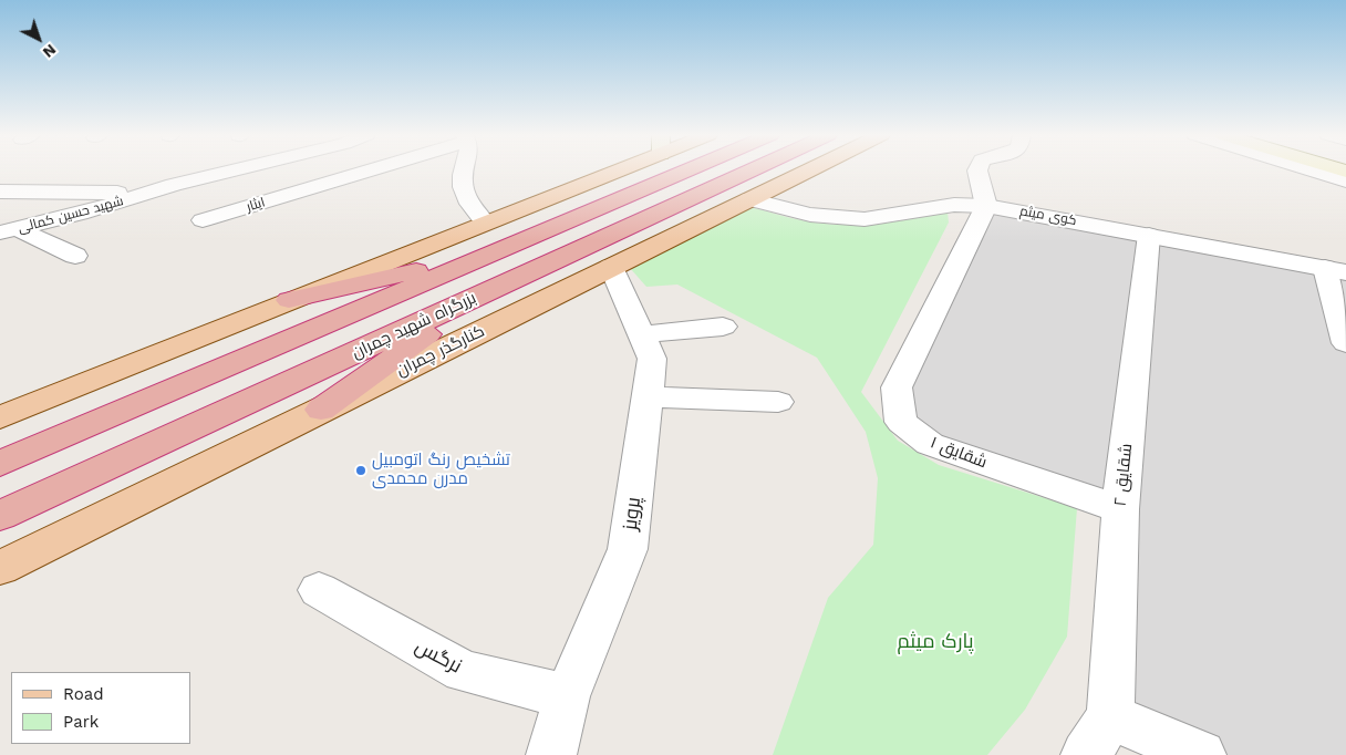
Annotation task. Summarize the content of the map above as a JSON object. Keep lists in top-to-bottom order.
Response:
{
  "streets": {
    "highway": ["بزرگراه شهید چمران"],
    "main road": ["کنارگذر چمران"],
    "street": [
      "ایثار",
      "شهید حسین کمالی",
      "کوی میثم",
      "شقایق ۱",
      "شقایق ۲",
      "پرویز",
      "نرگس"
    ]
  },
  "crossings": [
    ["کوی میثم", "کنارگذر چمران"],
    ["کوی میثم", "شقایق ۱"],
    ["کوی میثم", "شقایق ۲"],
    ["کنارگذر چمران", "پرویز"],
    ["شقایق ۱", "شقایق ۲"],
    ["پرویز", "نرگس"]
  ],
  "parks": ["پارک میثم"],
  "places": ["تشخیص رنگ اتومبیل مدرن محمدی"],
  "legend": ["Road", "Park"],
  "north": "bottom right"
}
